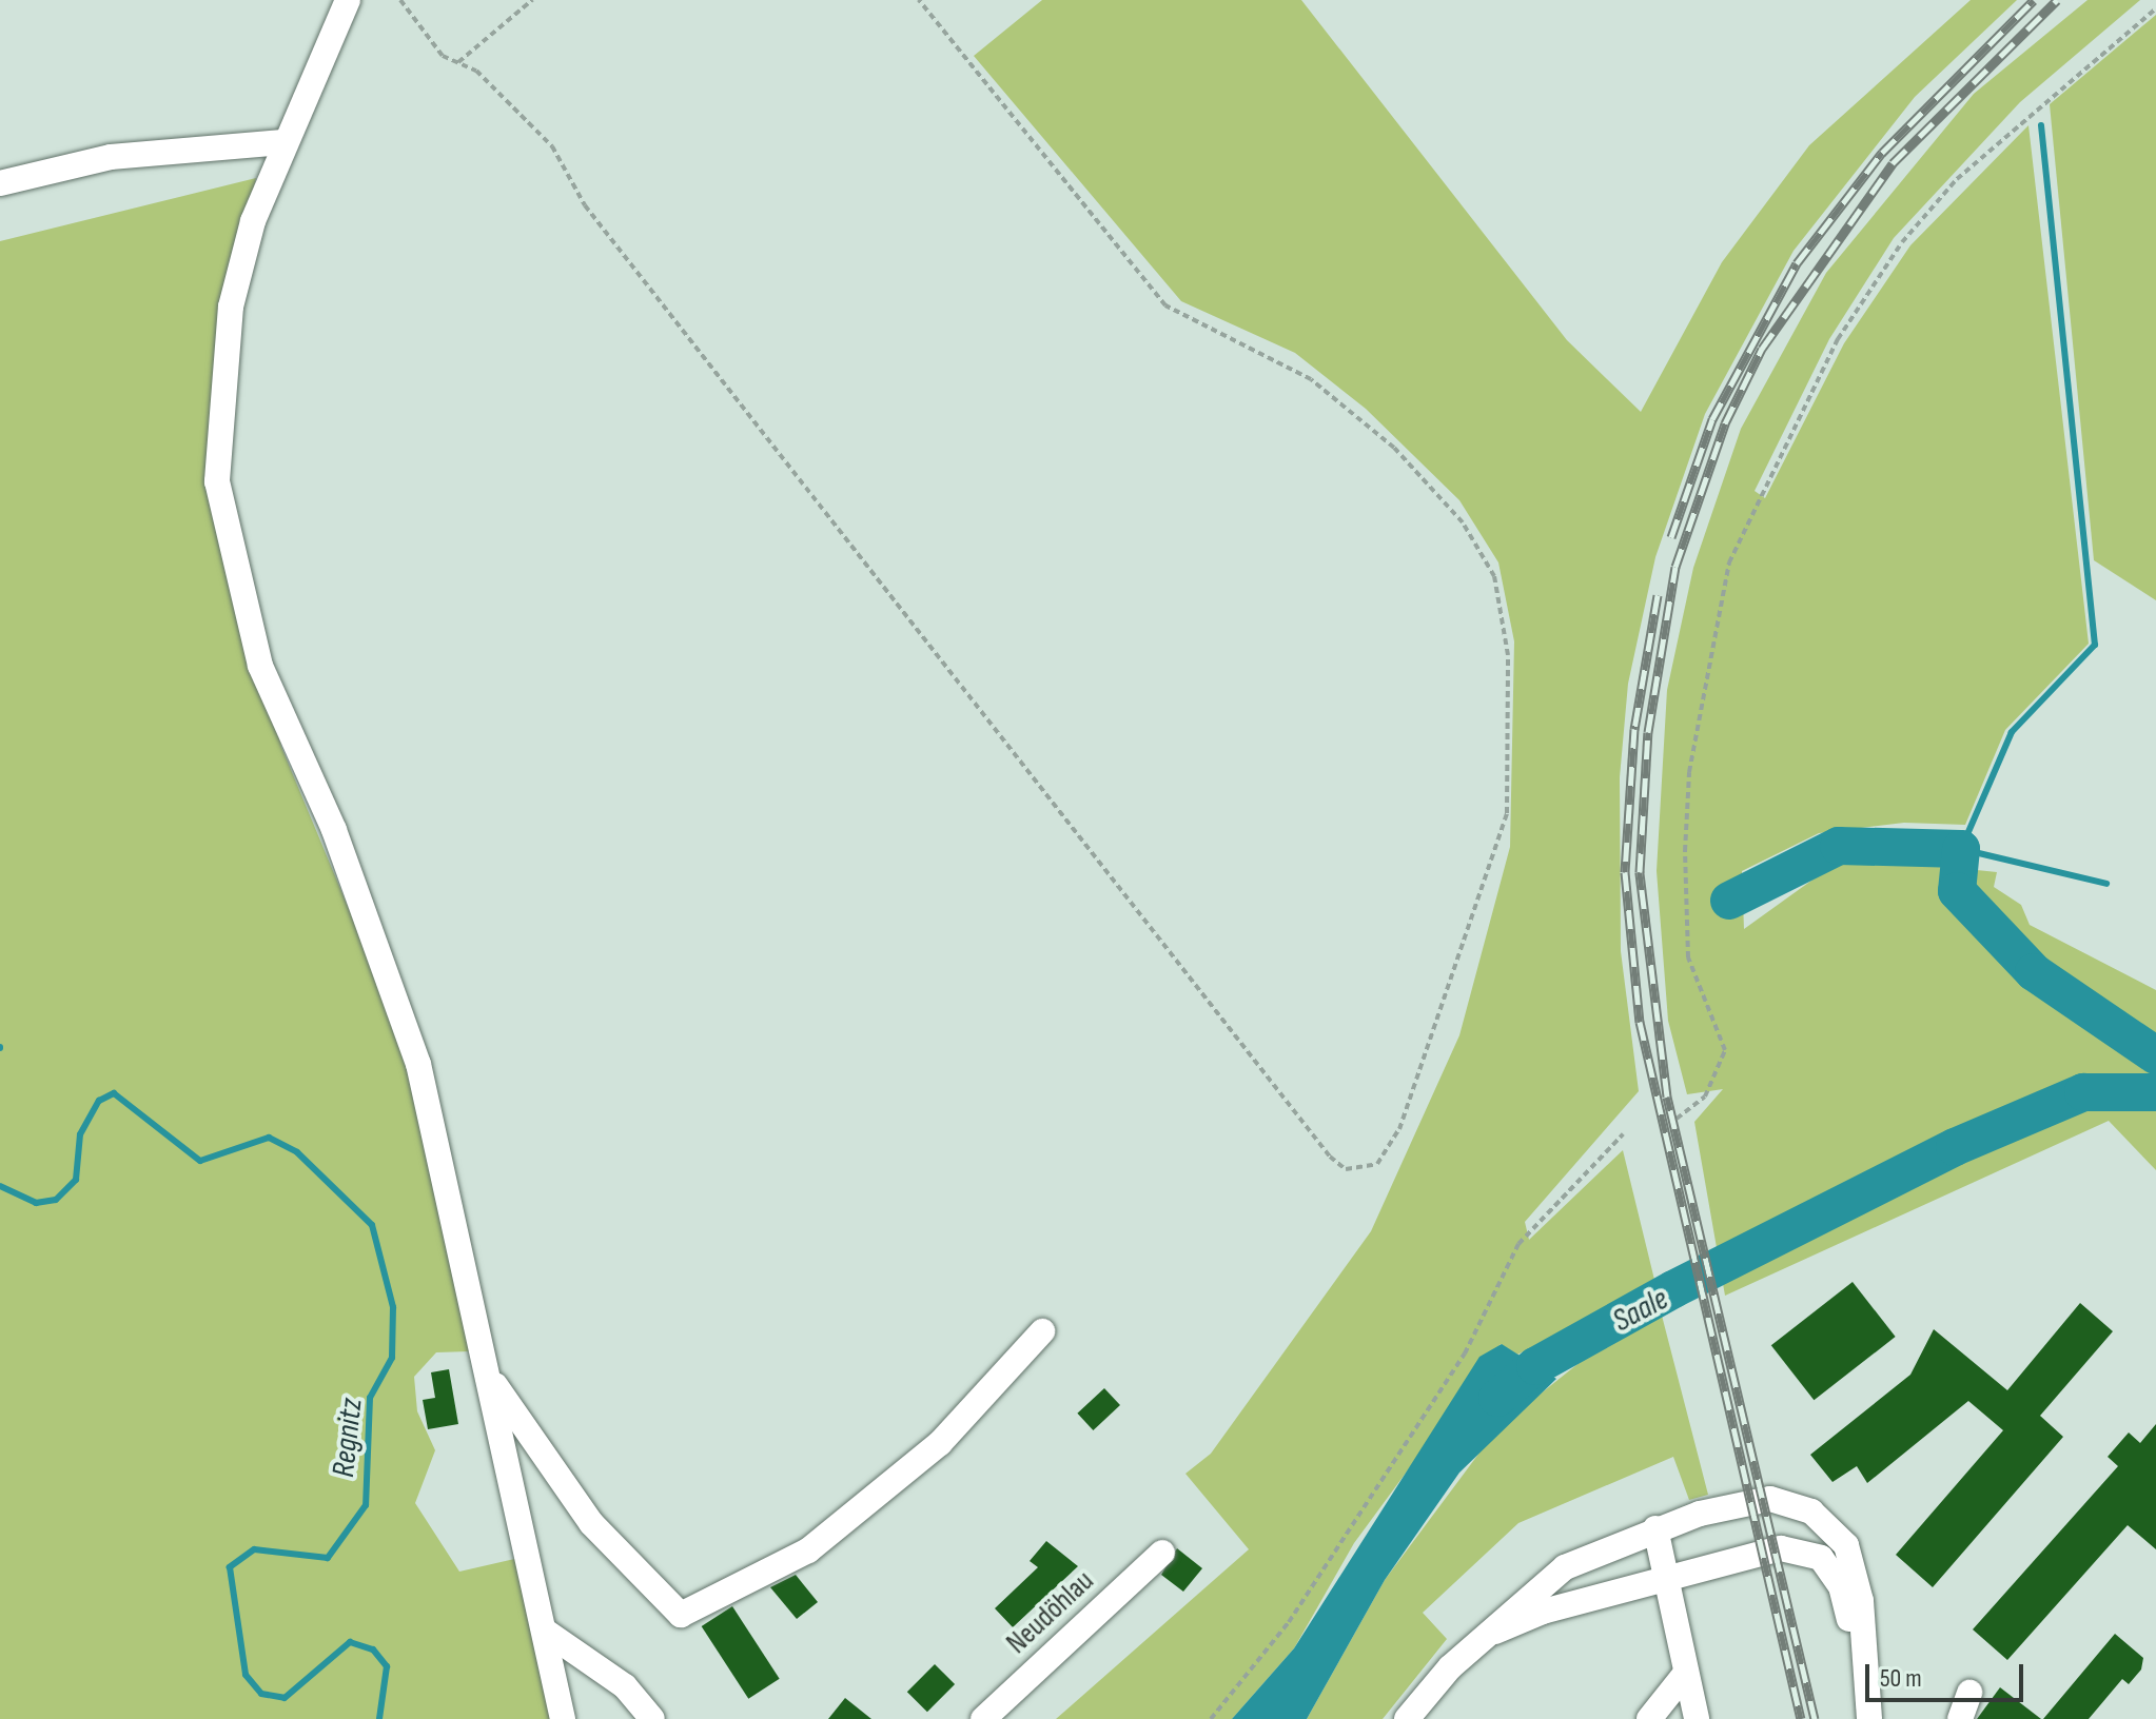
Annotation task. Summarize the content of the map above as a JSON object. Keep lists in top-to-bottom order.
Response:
{
  "streets": {
    "street": ["Neudöhlau"]
  },
  "water": ["Saale", "Regnitz"],
  "scale_bar": "50 m"
}
